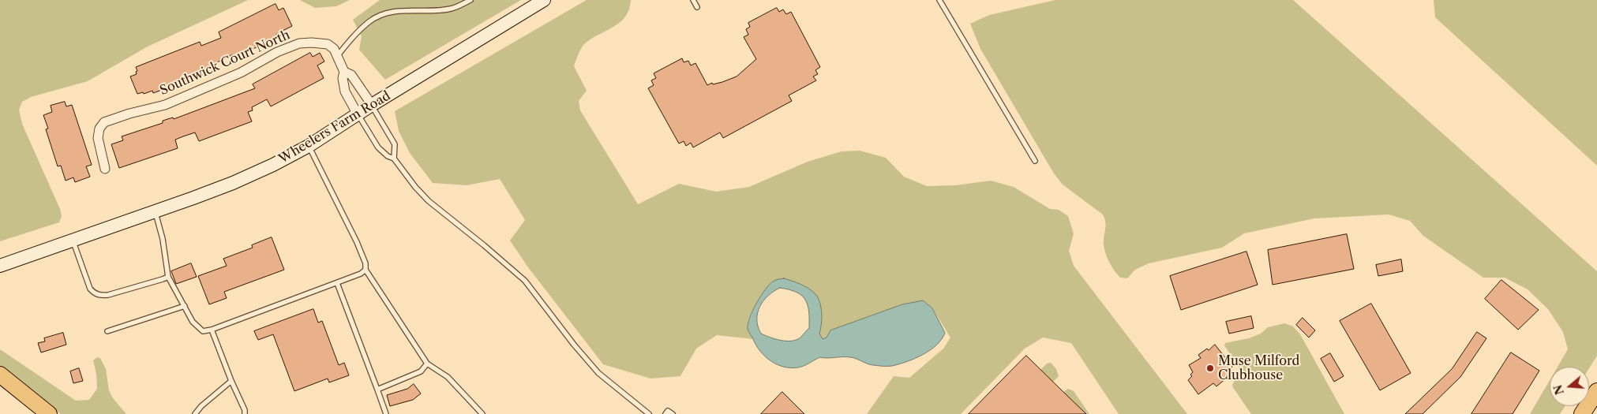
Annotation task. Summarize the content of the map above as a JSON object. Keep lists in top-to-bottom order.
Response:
{
  "streets": {
    "main road": ["Wheelers Farm Road"],
    "street": ["Southwick Court North"]
  },
  "places": ["Muse Milford Clubhouse"],
  "north": "left"
}
